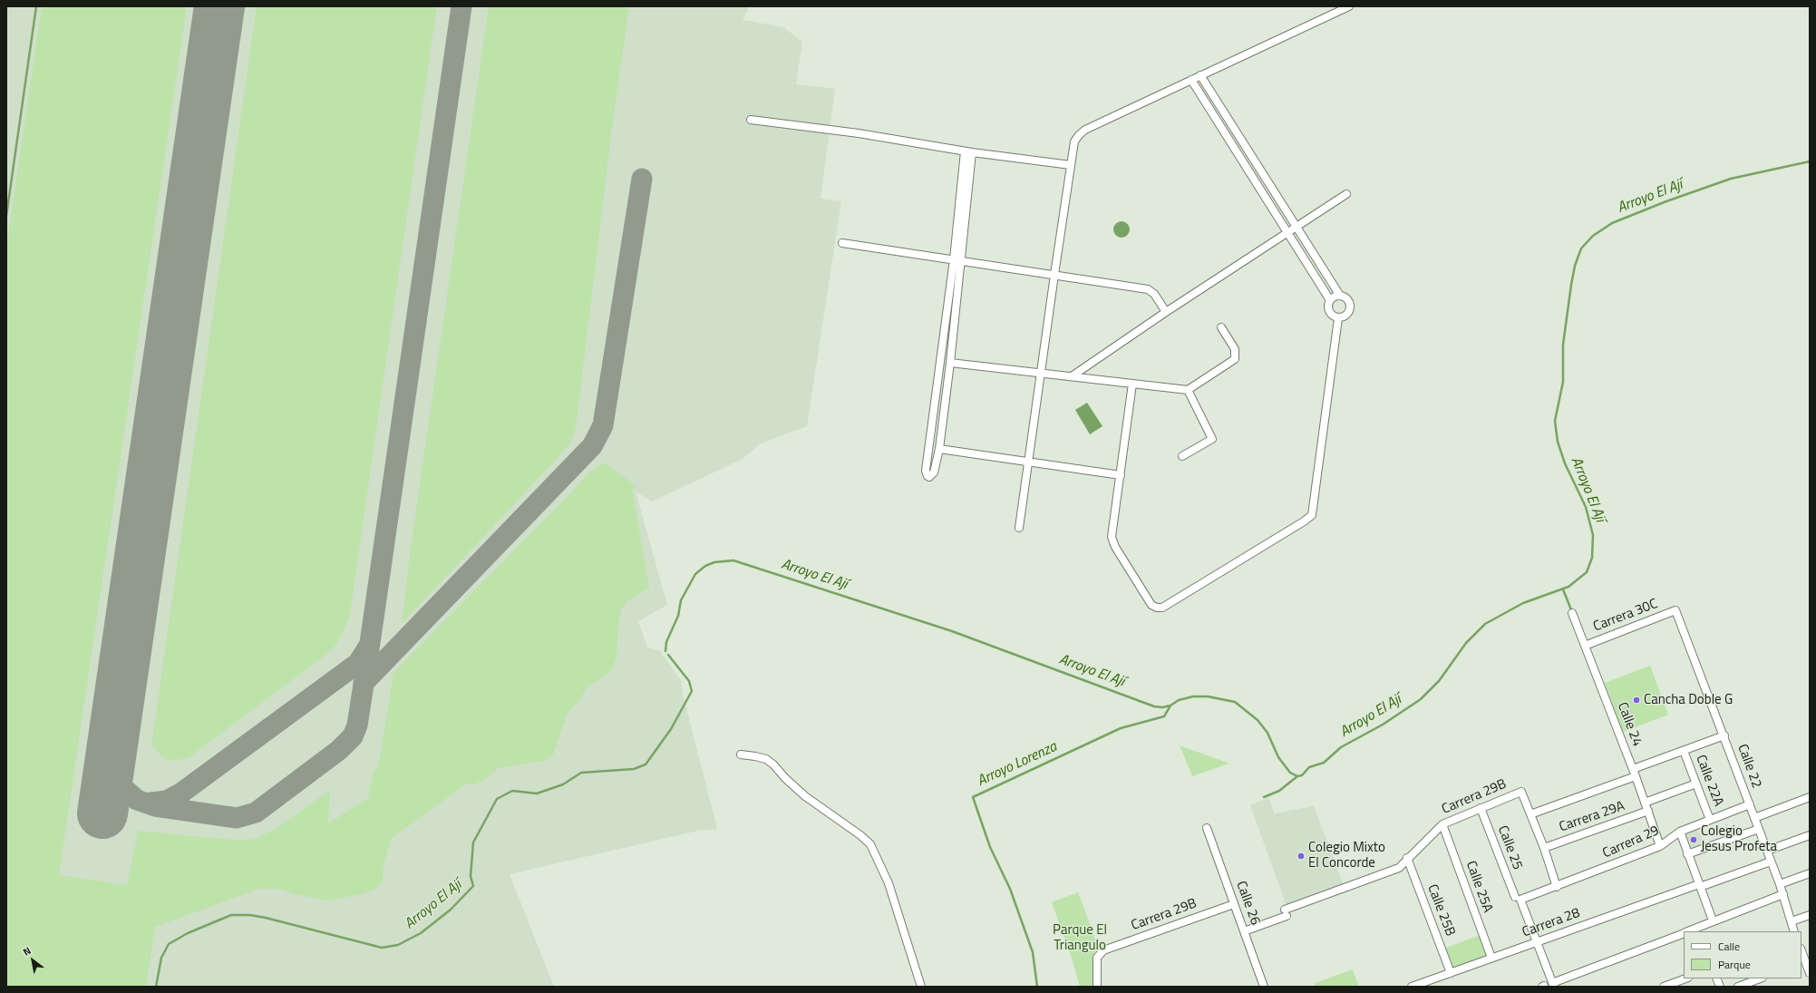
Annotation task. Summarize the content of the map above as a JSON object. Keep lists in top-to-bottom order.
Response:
{
  "streets": {
    "street": [
      "Carrera 30C",
      "Calle 24",
      "Calle 22",
      "Calle 22A",
      "Carrera 29B",
      "Carrera 29A",
      "Carrera 29",
      "Calle 25",
      "Calle 25A",
      "Calle 26",
      "Calle 25B",
      "Carrera 28"
    ]
  },
  "crossings": [
    ["Carrera 30C", "Calle 24"],
    ["Carrera 30C", "Calle 22"],
    ["Calle 24", "Carrera 29A"],
    ["Calle 24", "Carrera 29"],
    ["Calle 22", "Carrera 29"],
    ["Calle 22", "Carrera 28"],
    ["Calle 22A", "Carrera 29"],
    ["Carrera 29B", "Calle 25"],
    ["Carrera 29B", "Calle 25A"],
    ["Carrera 29B", "Calle 26"],
    ["Carrera 29B", "Calle 25B"],
    ["Carrera 29", "Calle 25"],
    ["Calle 25", "Carrera 28"],
    ["Calle 25A", "Carrera 28"],
    ["Calle 25B", "Carrera 28"]
  ],
  "water": ["Arroyo El Ají", "Arroyo Lorenza"],
  "parks": ["Parque El Triangulo"],
  "places": ["Cancha Doble G", "Colegio Jesus Profeta", "Colegio Mixto El Concorde"],
  "legend": ["Calle", "Parque"],
  "north": "top left"
}
